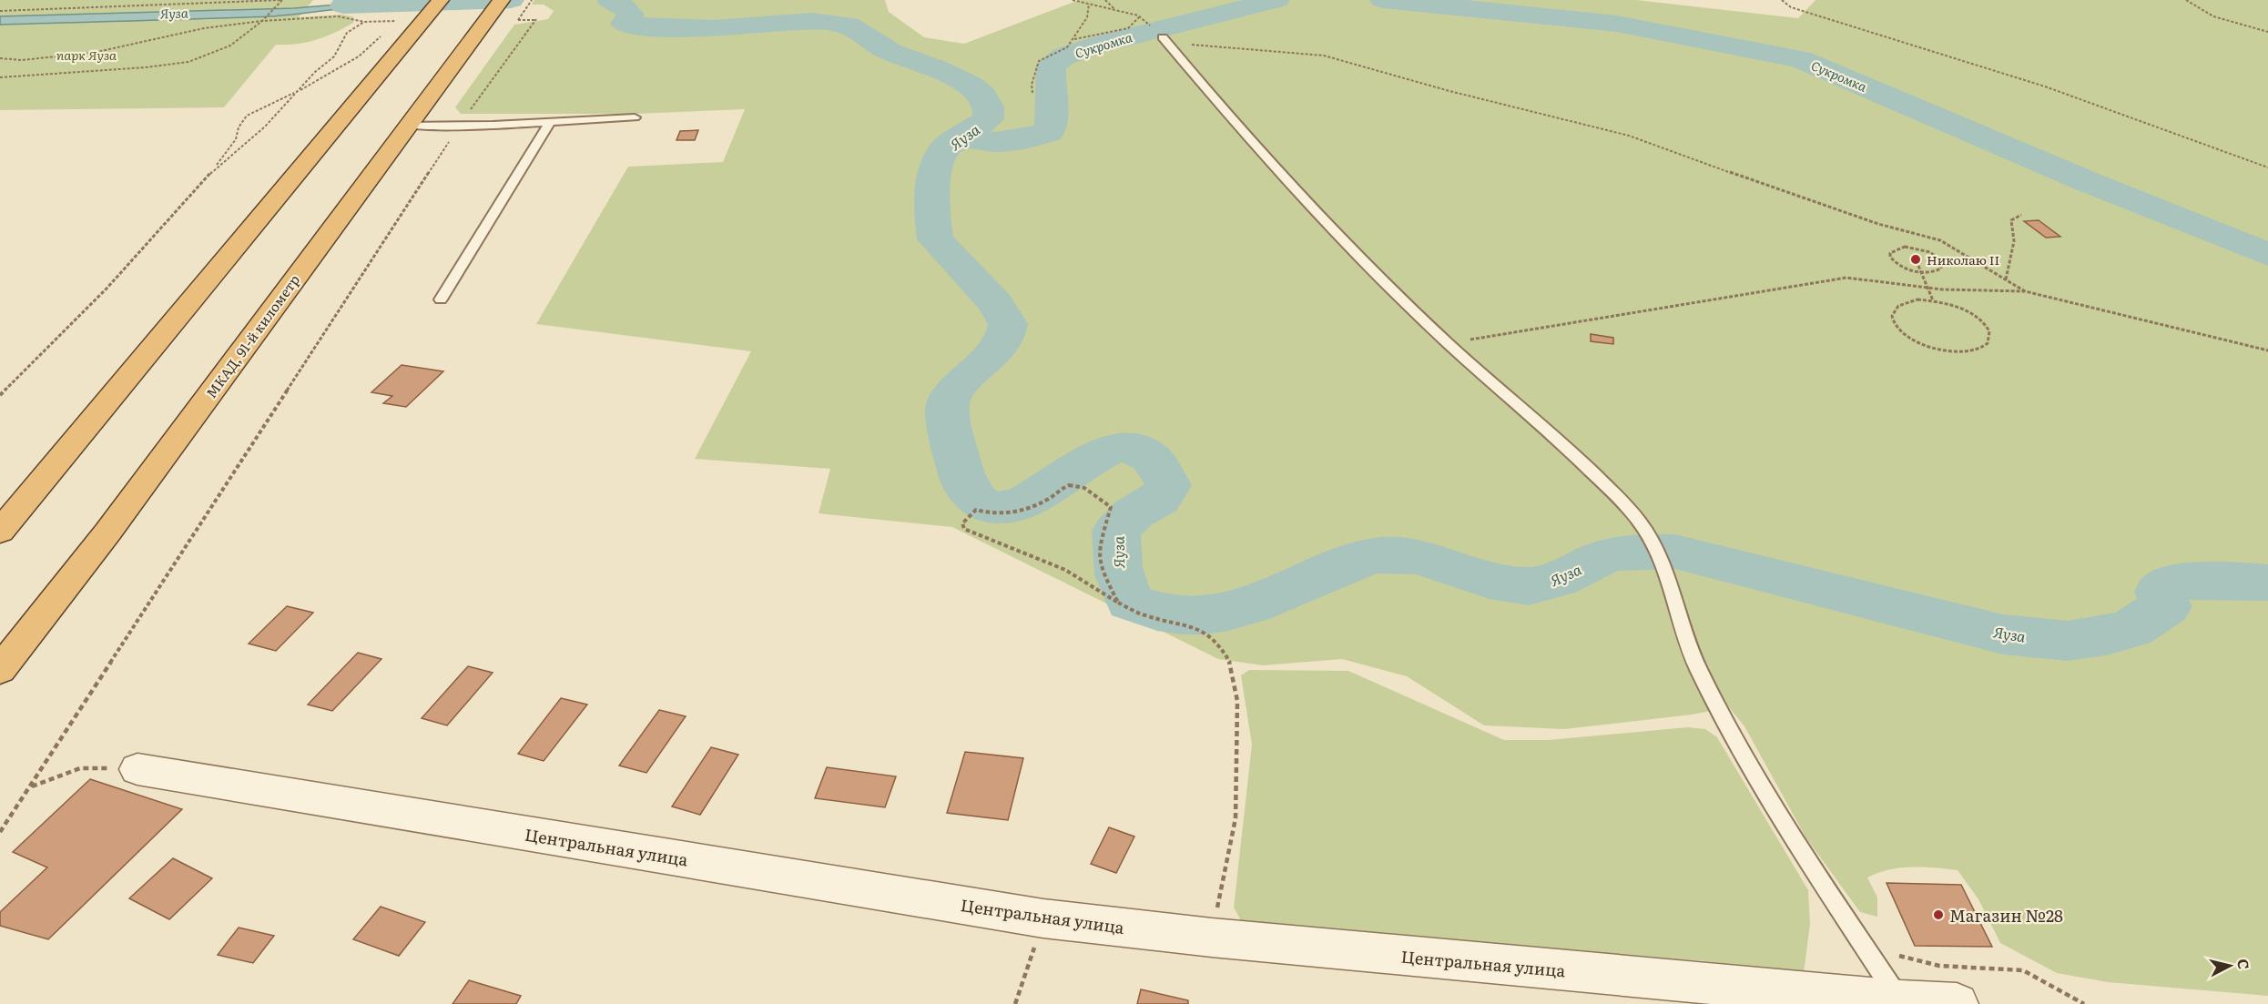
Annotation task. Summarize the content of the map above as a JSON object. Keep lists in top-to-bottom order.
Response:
{
  "streets": {
    "highway": ["МКАД, 91-й километр"],
    "street": ["Центральная улица"]
  },
  "water": ["Яуза", "Сукромка"],
  "parks": ["парк Яуза"],
  "places": ["Николаю II", "Магазин №28"],
  "north": "right"
}
